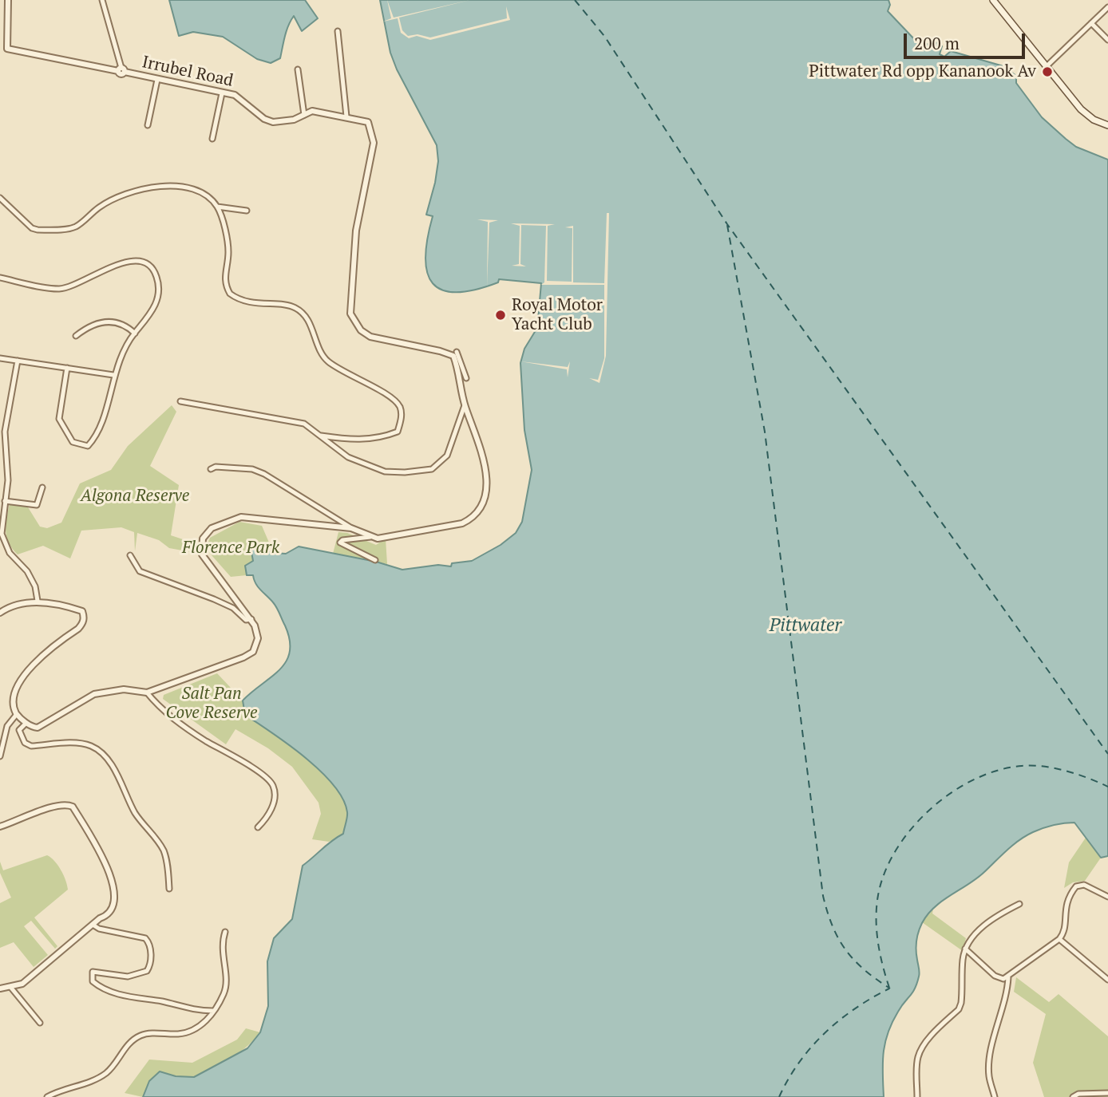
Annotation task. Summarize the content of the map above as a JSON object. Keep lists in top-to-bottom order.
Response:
{
  "streets": {
    "street": ["Irrubel Road"]
  },
  "water": ["Pittwater"],
  "parks": ["Algona Reserve", "Florence Park", "Salt Pan Cove Reserve"],
  "places": ["Pittwater Rd opp Kananook Av", "Royal Motor Yacht Club"],
  "scale_bar": "200 m"
}
